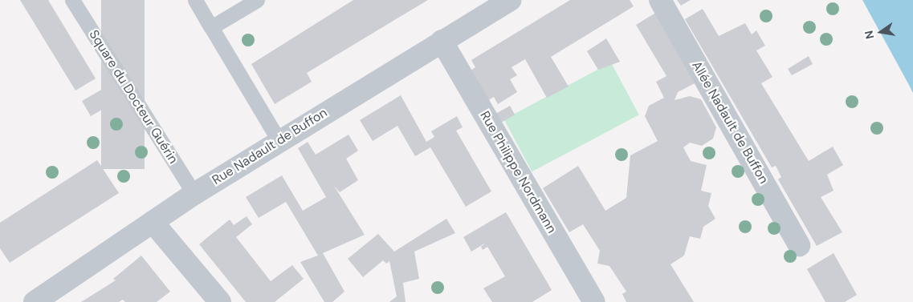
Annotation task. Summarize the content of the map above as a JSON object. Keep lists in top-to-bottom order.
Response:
{
  "streets": {
    "street": ["Allée Nadault de Buffon", "Rue Nadault de Buffon", "Rue Philippe Nordmann"],
    "lane": ["Square du Docteur Guérin"]
  },
  "crossings": [
    ["Square du Docteur Guérin", "Rue Nadault de Buffon"],
    ["Rue Nadault de Buffon", "Rue Philippe Nordmann"]
  ],
  "north": "left"
}
